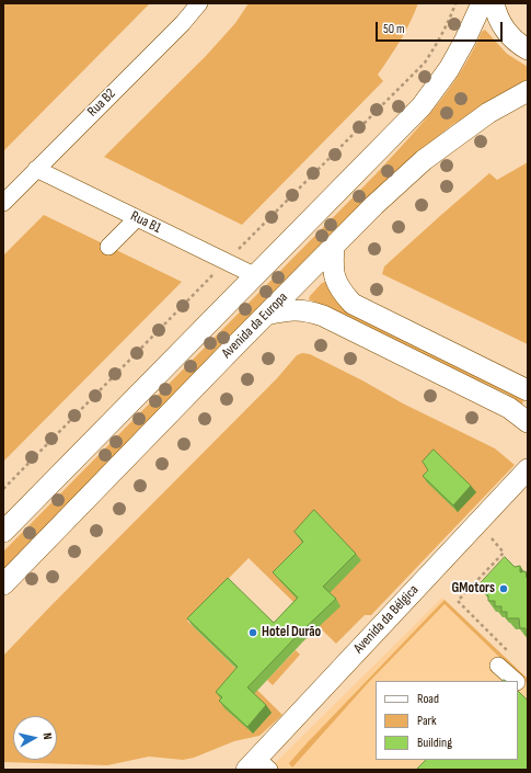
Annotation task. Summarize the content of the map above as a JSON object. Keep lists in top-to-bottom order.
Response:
{
  "streets": {
    "main road": ["Avenida da Europa", "Avenida da Bélgica"],
    "street": ["Rua B2", "Rua B1"]
  },
  "crossings": [
    ["Rua B2", "Rua B1"]
  ],
  "places": ["GMotors", "Hotel Durão"],
  "legend": ["Road", "Park", "Building"],
  "scale_bar": "50 m",
  "north": "right"
}
